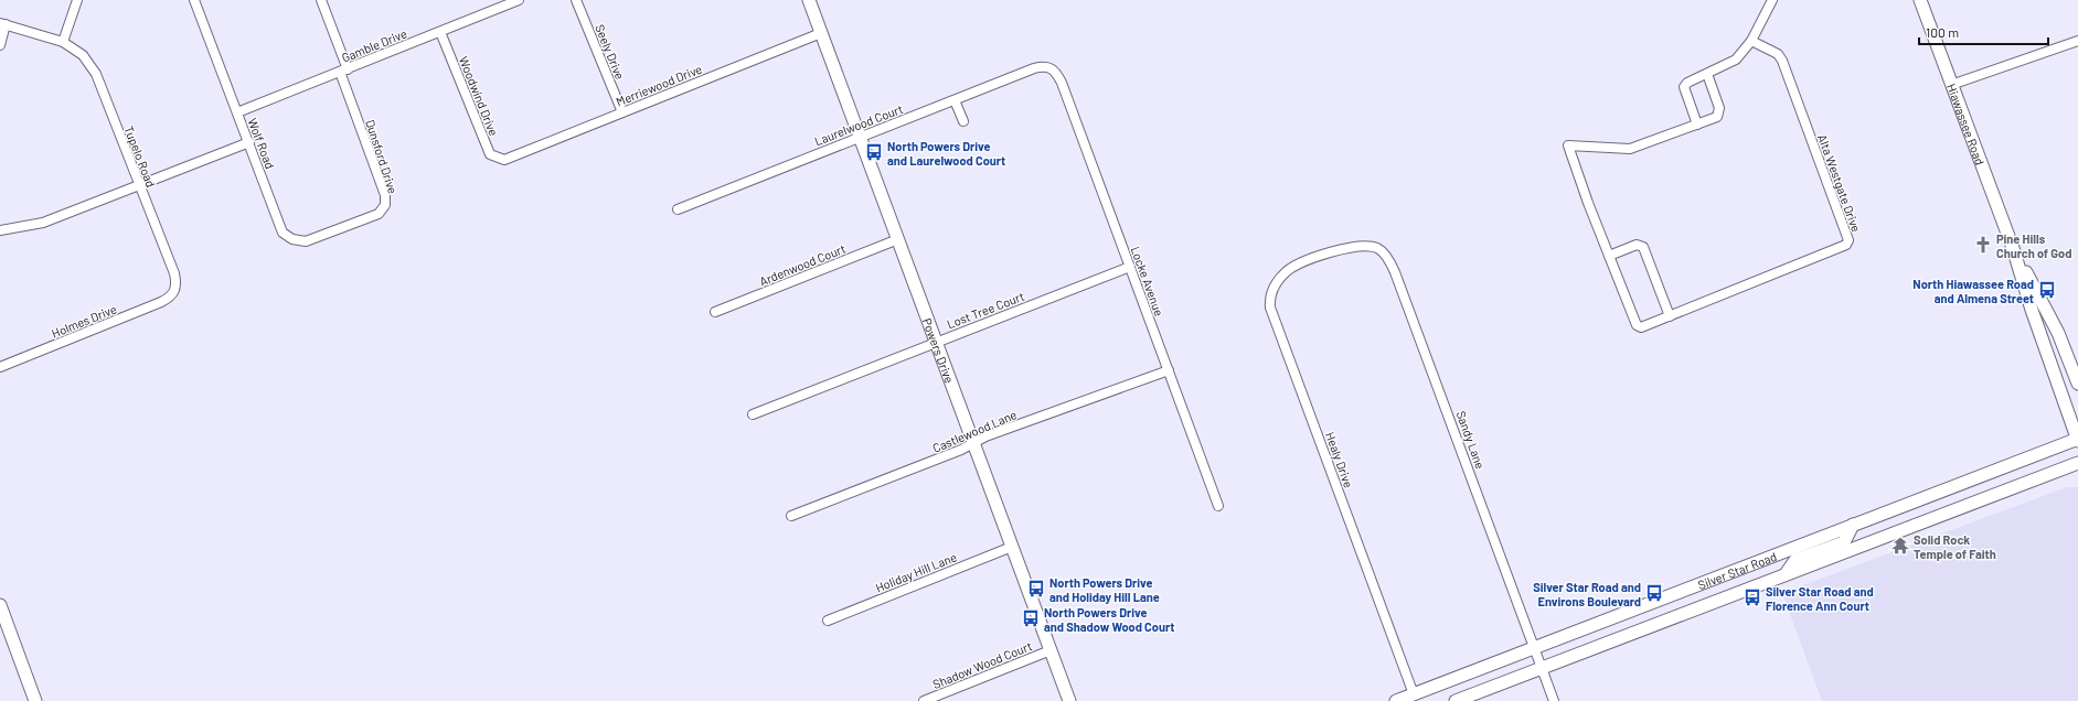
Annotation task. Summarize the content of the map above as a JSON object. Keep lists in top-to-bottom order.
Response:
{
  "streets": {
    "main road": ["Hiawassee Road", "Powers Drive", "Silver Star Road"],
    "street": [
      "Gamble Drive",
      "Seely Drive",
      "Merriewood Drive",
      "Woodwind Drive",
      "Laurelwood Court",
      "Wolf Road",
      "Tupelo Road",
      "Dunsford Drive",
      "Alta Westgate Drive",
      "Ardenwood Court",
      "Locke Avenue",
      "Lost Tree Court",
      "Holmes Drive",
      "Castlewood Lane",
      "Sandy Lane",
      "Healy Drive",
      "Holiday Hill Lane",
      "Shadow Wood Court"
    ]
  },
  "crossings": [
    ["Gamble Drive", "Woodwind Drive"],
    ["Gamble Drive", "Wolf Road"],
    ["Gamble Drive", "Dunsford Drive"],
    ["Seely Drive", "Merriewood Drive"],
    ["Merriewood Drive", "Woodwind Drive"],
    ["Merriewood Drive", "Powers Drive"],
    ["Laurelwood Court", "Locke Avenue"],
    ["Laurelwood Court", "Powers Drive"],
    ["Hiawassee Road", "Silver Star Road"],
    ["Wolf Road", "Dunsford Drive"],
    ["Tupelo Road", "Holmes Drive"],
    ["Ardenwood Court", "Powers Drive"],
    ["Locke Avenue", "Lost Tree Court"],
    ["Locke Avenue", "Castlewood Lane"],
    ["Lost Tree Court", "Powers Drive"],
    ["Powers Drive", "Castlewood Lane"],
    ["Powers Drive", "Holiday Hill Lane"],
    ["Powers Drive", "Shadow Wood Court"],
    ["Sandy Lane", "Healy Drive"],
    ["Sandy Lane", "Silver Star Road"],
    ["Healy Drive", "Silver Star Road"]
  ],
  "places": {
    "bus stop": [
      "North Powers Drive and Laurelwood Court",
      "North Hiawassee Road and Almena Street",
      "North Powers Drive and Holiday Hill Lane",
      "Silver Star Road and Environs Boulevard",
      "Silver Star Road and Florence Ann Court",
      "North Powers Drive and Shadow Wood Court"
    ],
    "church": ["Pine Hills Church of God"],
    "temple": ["Solid Rock Temple of Faith"]
  },
  "scale_bar": "100 m"
}
